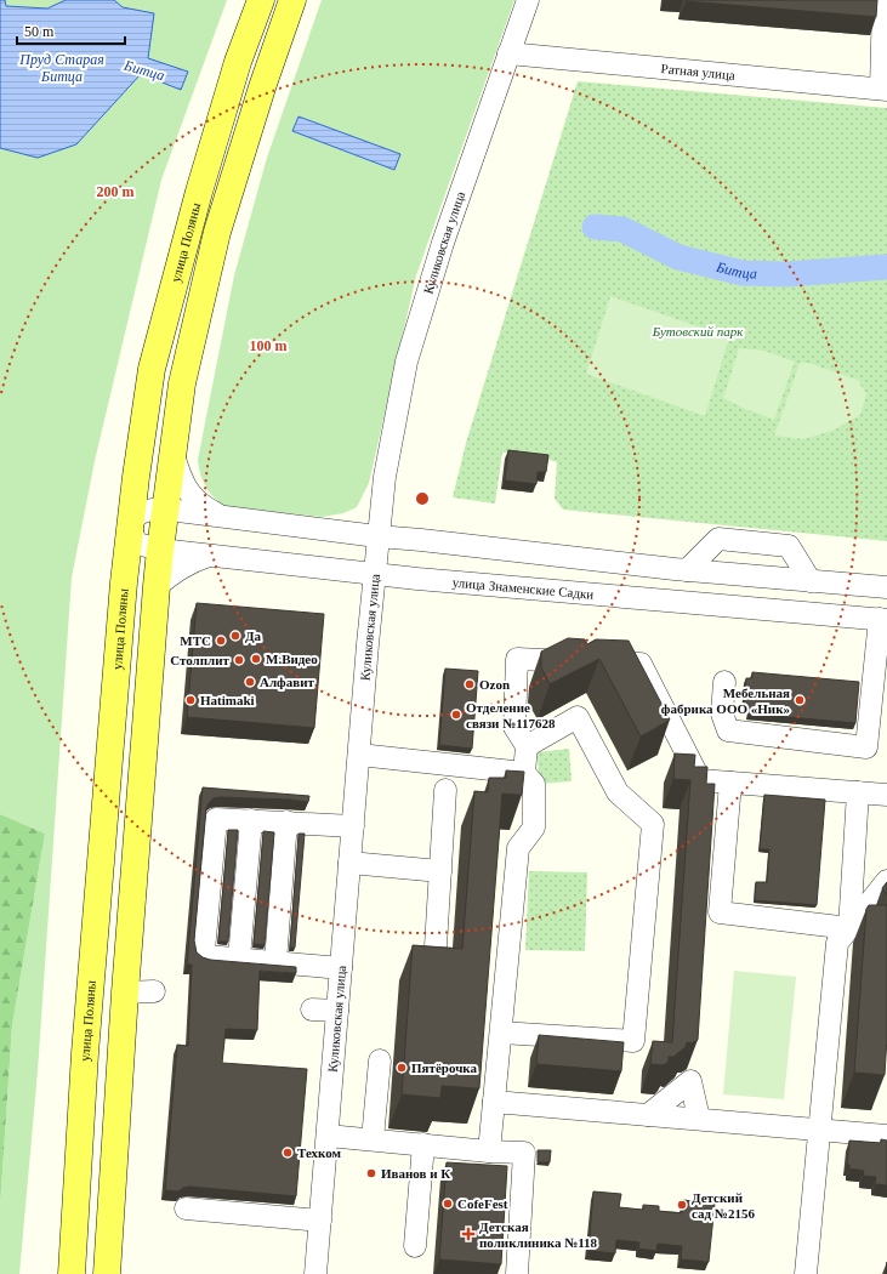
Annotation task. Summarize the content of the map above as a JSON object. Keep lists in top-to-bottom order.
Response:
{
  "streets": {
    "main road": ["улица Поляны"],
    "street": ["Ратная улица", "Куликовская улица", "улица Знаменские Садки"]
  },
  "crossings": [
    ["Ратная улица", "Куликовская улица"],
    ["улица Поляны", "улица Знаменские Садки"],
    ["Куликовская улица", "улица Знаменские Садки"]
  ],
  "water": ["Пруд Старая Битца", "Битца"],
  "parks": ["Бутовский парк"],
  "places": {
    "other": [
      "Да",
      "МТС",
      "М.Видео",
      "Столплит",
      "Алфавит",
      "Ozon",
      "Hatimaki",
      "Мебельная фабрика ООО «Ник»",
      "Отделение связи №117628",
      "Пятёрочка",
      "Техком",
      "Иванов и К",
      "CofeFest",
      "Детский сад №2156"
    ],
    "health": ["Детская поликлиника №118"]
  },
  "scale_bar": "50 m",
  "rings": ["200 m", "100 m"]
}
